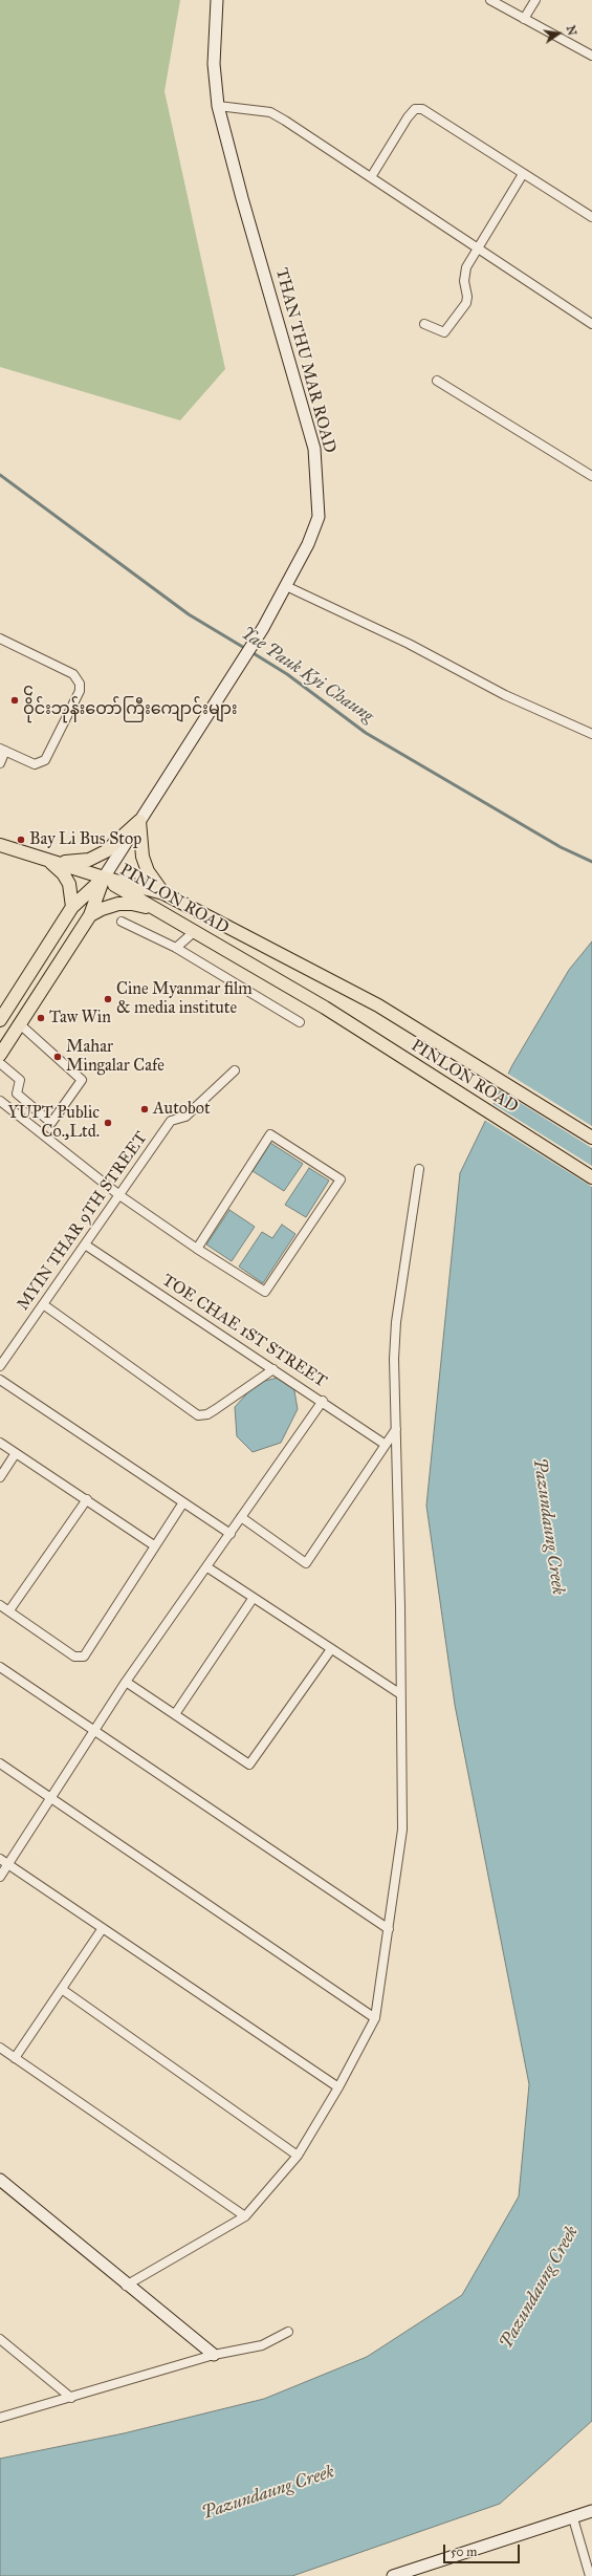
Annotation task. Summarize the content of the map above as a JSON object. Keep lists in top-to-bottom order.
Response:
{
  "streets": {
    "main road": ["THAN THU MAR ROAD", "PINLON ROAD"],
    "street": ["MYIN THAR 9TH STREET", "TOE CHAE 1ST STREET"]
  },
  "crossings": [
    ["THAN THU MAR ROAD", "PINLON ROAD"],
    ["MYIN THAR 9TH STREET", "TOE CHAE 1ST STREET"]
  ],
  "water": ["Yae Pauk Kyi Chaung", "Pazundaung Creek"],
  "places": [
    "၄ ဝိုင်းဘုန်းတော်ကြီးကျောင်းများ",
    "Bay Li Bus Stop",
    "Cine Myanmar film & media institute",
    "Taw Win",
    "Mahar Mingalar Cafe",
    "Autobot",
    "YUPT Public Co.,Ltd."
  ],
  "scale_bar": "50 m",
  "north": "right"
}
